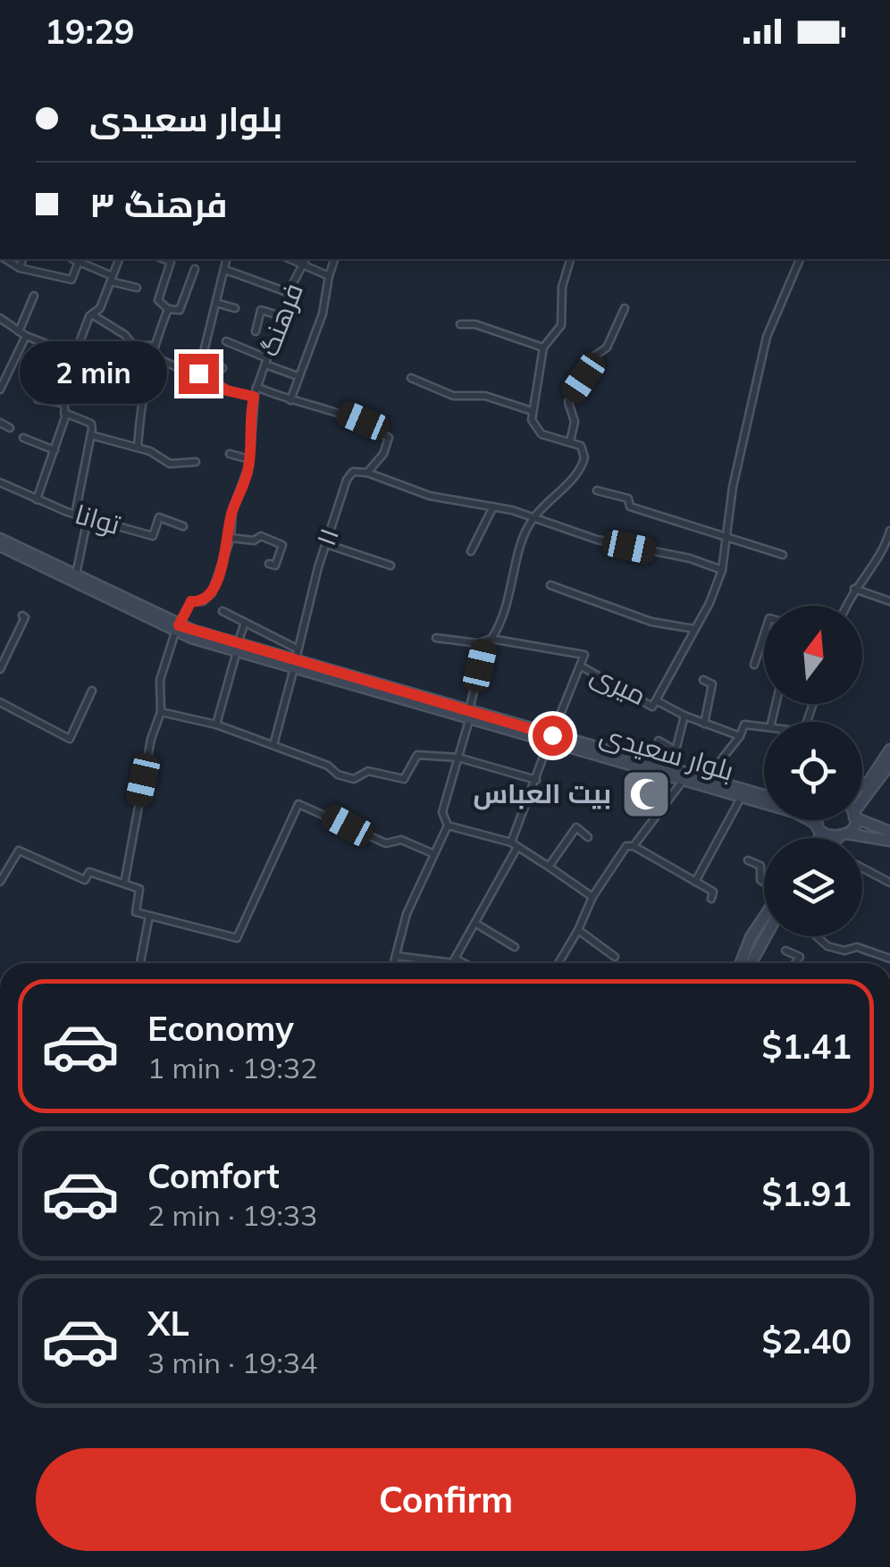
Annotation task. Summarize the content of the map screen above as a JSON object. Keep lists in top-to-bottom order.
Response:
{
  "streets": {
    "main road": ["بلوار سعیدی"],
    "street": [
      "فرهنگ",
      "توانا",
      "۱۱",
      "میری"
    ]
  },
  "crossings": [
    ["فرهنگ", "بلوار سعیدی"],
    ["۱۱", "بلوار سعیدی"]
  ],
  "places": {
    "mosque": ["بیت العباس"]
  },
  "north": "top",
  "page": {
    "status": "19:29",
    "banner": ["بلوار سعیدی", "فرهنگ ۳"],
    "bubble": "2 min",
    "list": [
      {
        "name": "Economy",
        "note": "1 min · 19:32",
        "value": "$1.41"
      },
      {
        "name": "Comfort",
        "note": "2 min · 19:33",
        "value": "$1.91"
      },
      {
        "name": "XL",
        "note": "3 min · 19:34",
        "value": "$2.40"
      }
    ],
    "buttons": "Confirm"
  }
}
